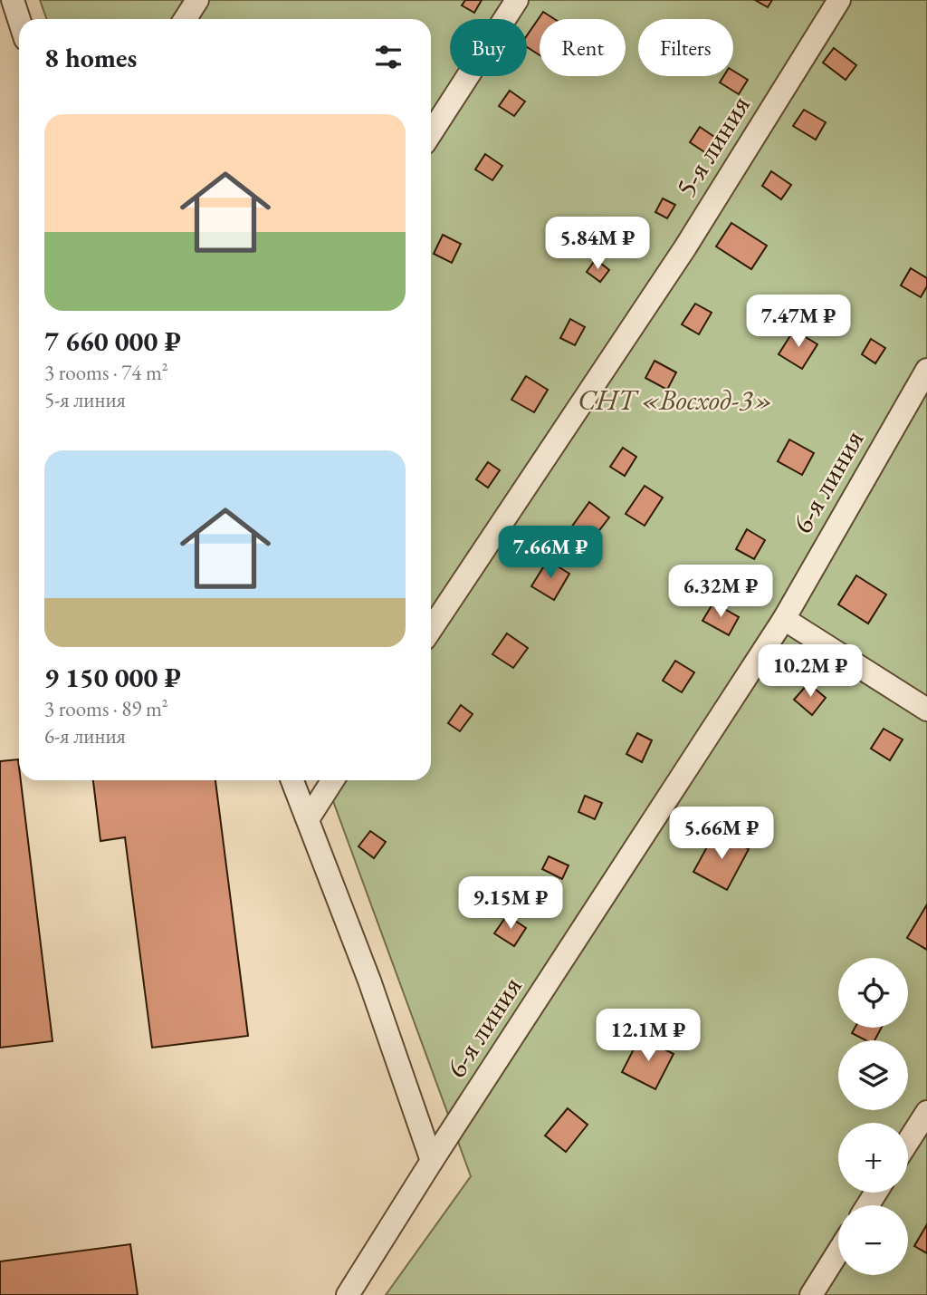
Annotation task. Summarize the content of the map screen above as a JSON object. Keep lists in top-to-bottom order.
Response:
{
  "streets": {
    "street": ["5-я линия", "6-я линия"]
  },
  "parks": ["СНТ «Восход-3»"],
  "page": {
    "chip": ["Buy", "Rent", "Filters"],
    "heading": "8 homes",
    "list": [
      {
        "name": "7 660 000 ₽",
        "note": "3 rooms · 74 m² · 5-я линия"
      },
      {
        "name": "9 150 000 ₽",
        "note": "3 rooms · 89 m² · 6-я линия"
      }
    ],
    "price": [
      "5.84M ₽",
      "7.47M ₽",
      "7.66M ₽",
      "6.32M ₽",
      "10.2M ₽",
      "5.66M ₽",
      "9.15M ₽",
      "12.1M ₽"
    ],
    "map_buttons": ["+", "−"]
  }
}
